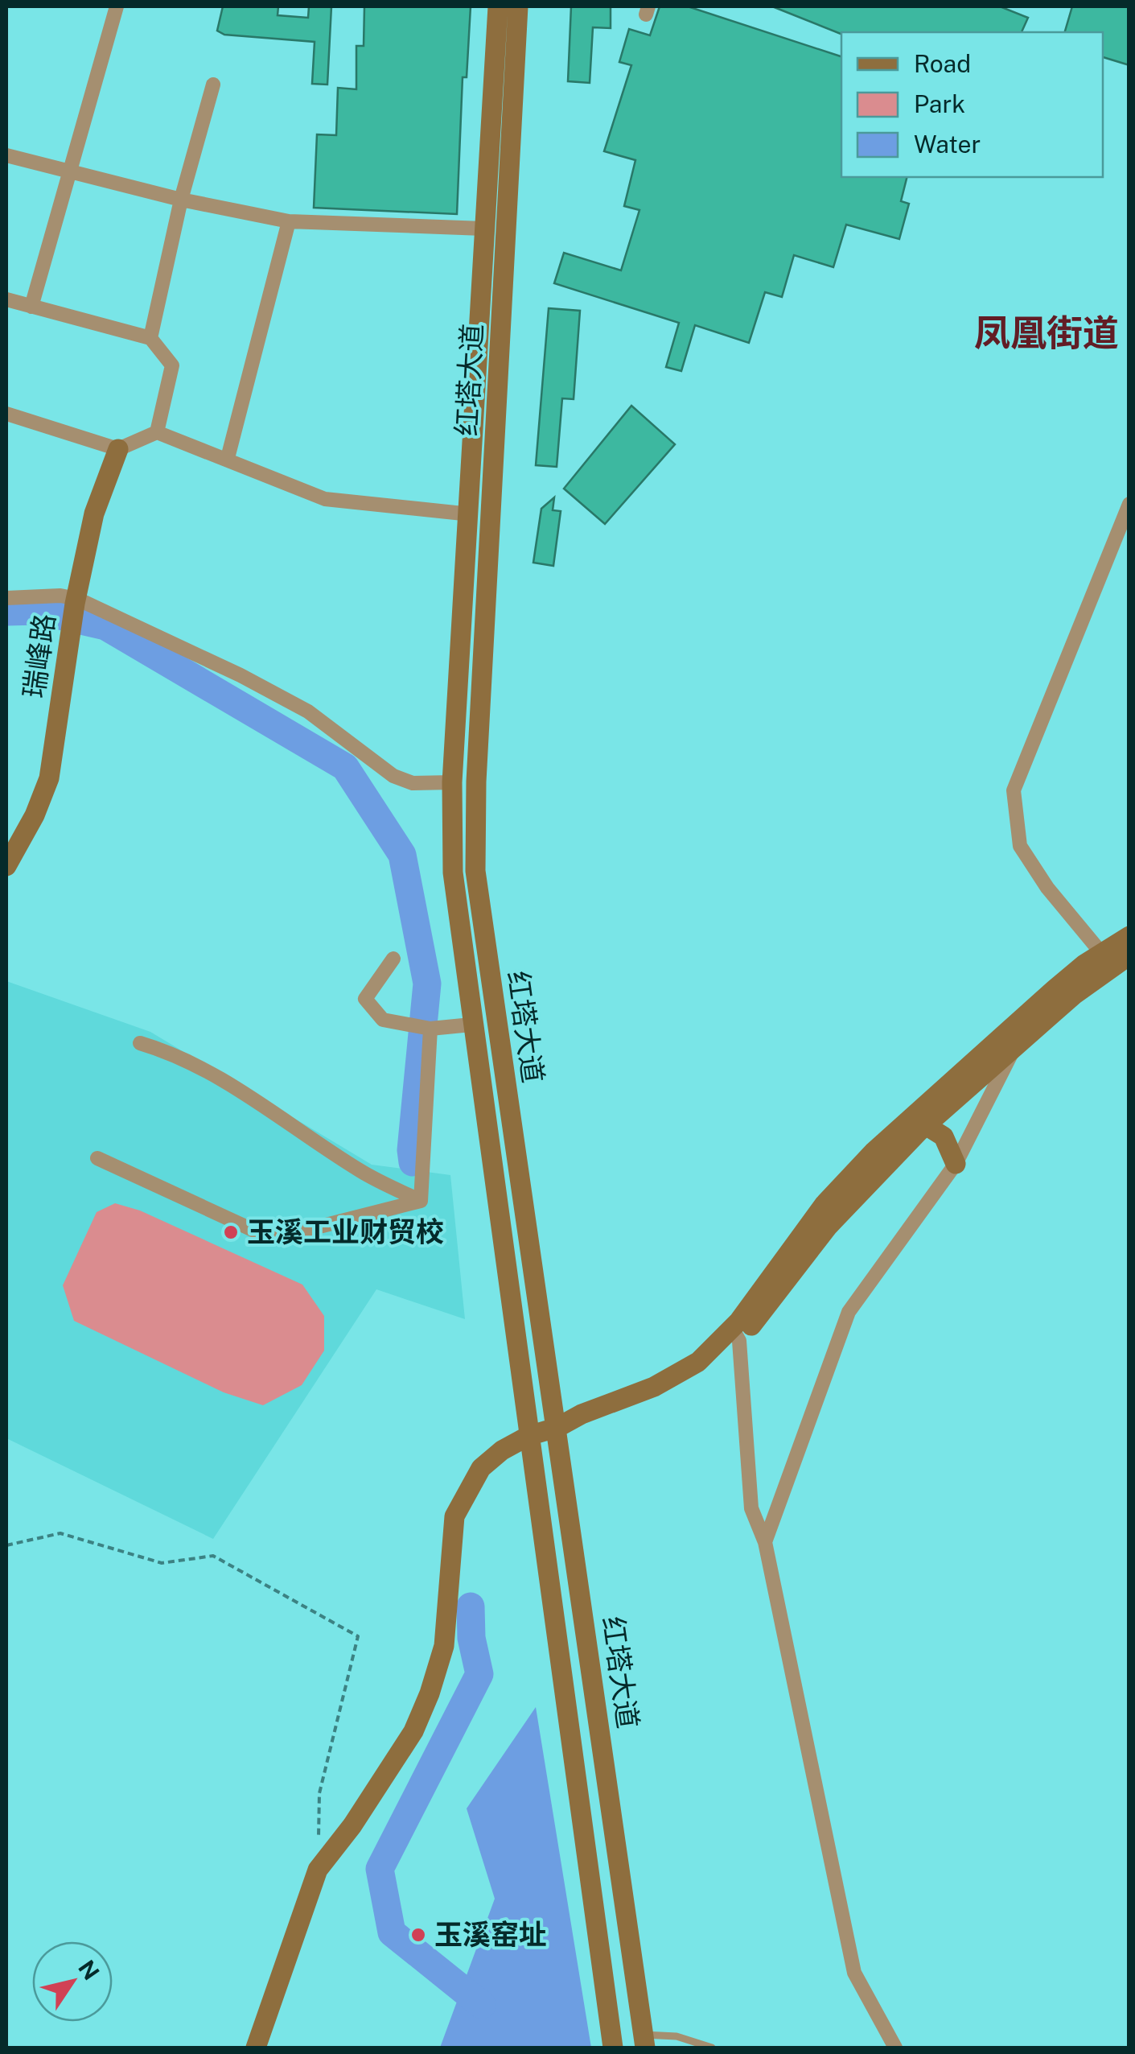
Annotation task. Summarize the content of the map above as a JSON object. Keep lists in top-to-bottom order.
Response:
{
  "streets": {
    "main road": ["红塔大道", "瑞峰路"]
  },
  "districts": ["凤凰街道"],
  "places": ["玉溪工业财贸校", "玉溪窑址"],
  "legend": ["Road", "Park", "Water"],
  "north": "top right"
}
